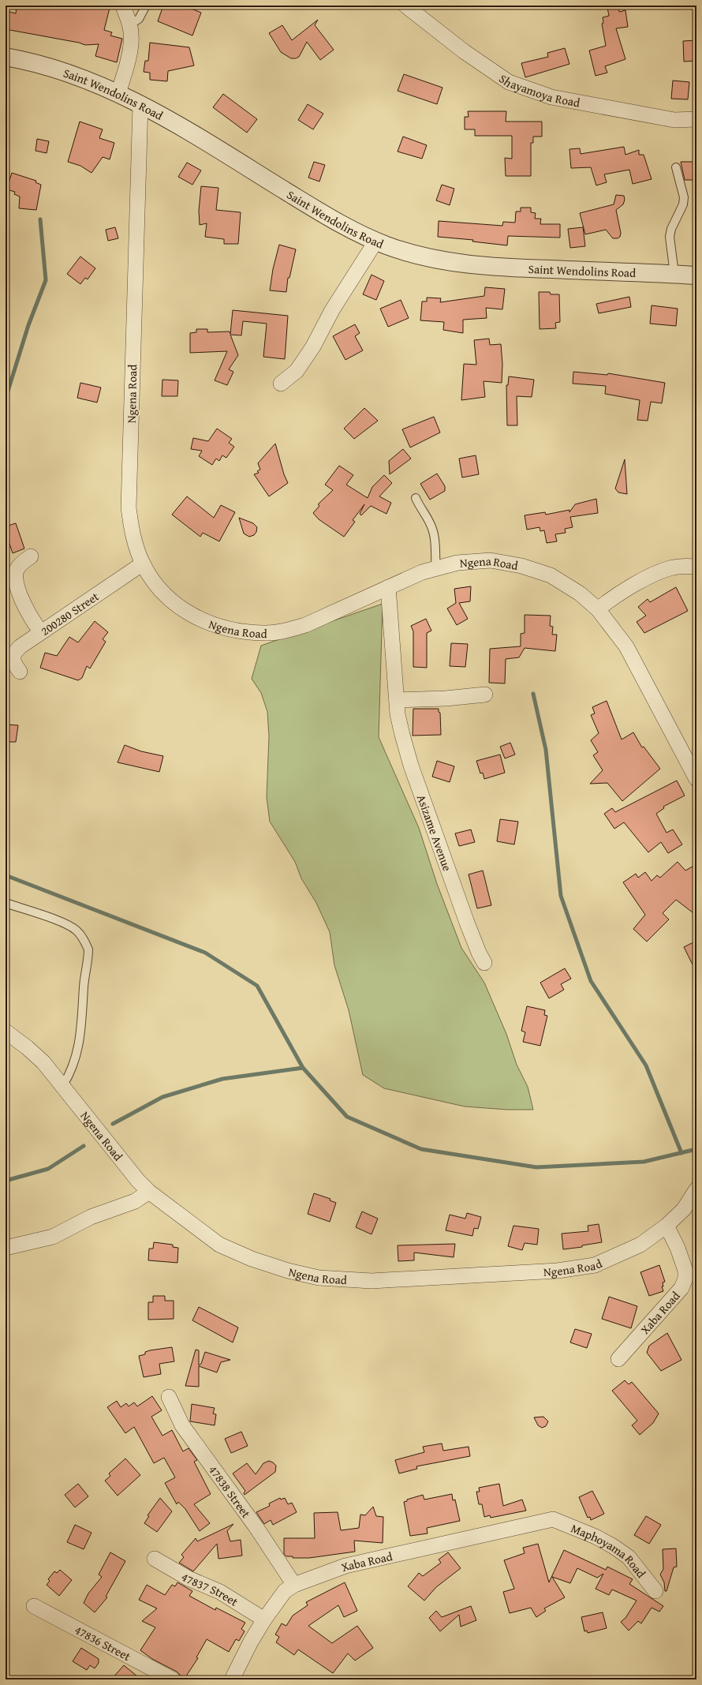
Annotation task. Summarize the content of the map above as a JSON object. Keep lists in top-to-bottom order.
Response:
{
  "streets": {
    "street": [
      "Shayamoya Road",
      "Saint Wendolins Road",
      "Ngena Road",
      "200280 Street",
      "Asizame Avenue",
      "Xaba Road",
      "47838 Street",
      "Maphoyama Road",
      "47837 Street",
      "47836 Street"
    ]
  },
  "crossings": [
    ["Saint Wendolins Road", "Ngena Road"],
    ["Ngena Road", "200280 Street"],
    ["Ngena Road", "Asizame Avenue"],
    ["Ngena Road", "Xaba Road"],
    ["Xaba Road", "47838 Street"],
    ["Xaba Road", "Maphoyama Road"],
    ["Xaba Road", "47837 Street"]
  ]
}
